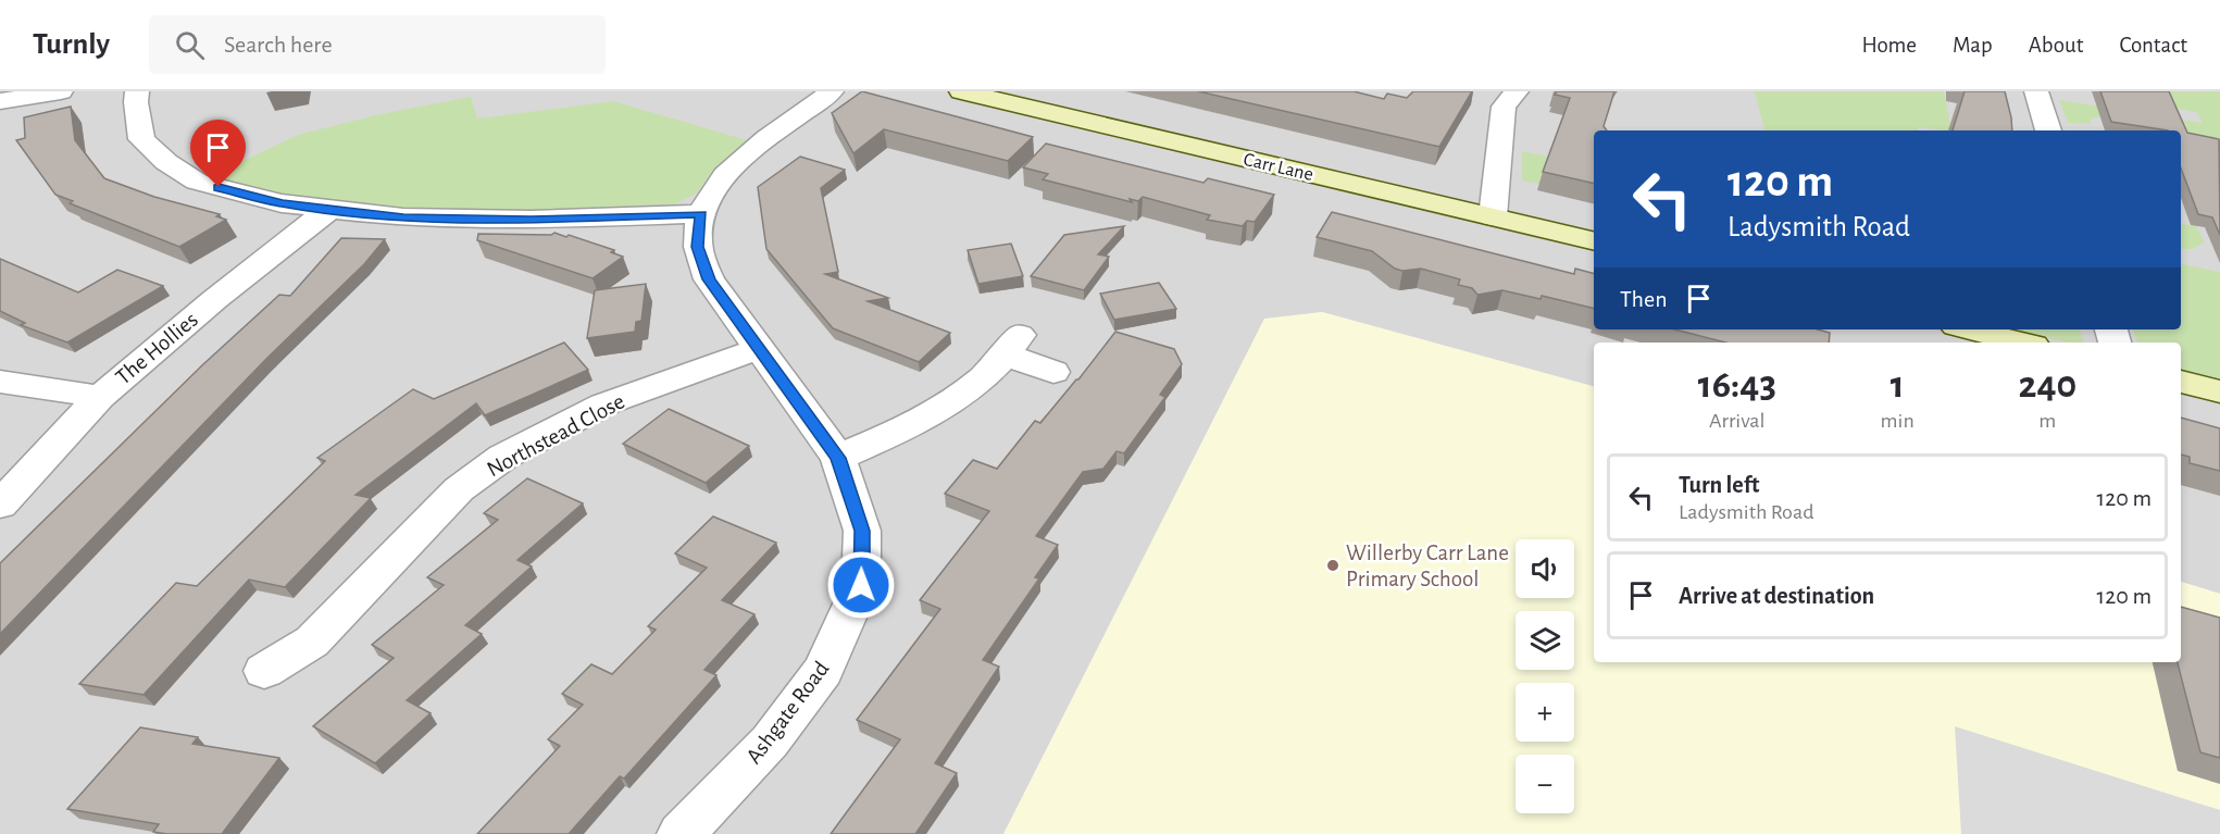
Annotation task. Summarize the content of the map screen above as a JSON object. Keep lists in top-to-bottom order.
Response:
{
  "streets": {
    "street": [
      "Carr Lane",
      "The Hollies",
      "Northstead Close",
      "Ashgate Road"
    ]
  },
  "crossings": [
    ["Northstead Close", "Ashgate Road"]
  ],
  "places": ["Willerby Carr Lane Primary School"],
  "page": {
    "header": "Turnly",
    "search": "Search here",
    "nav": [
      "Home",
      "Map",
      "About",
      "Contact"
    ],
    "turn": ["120 m", "Ladysmith Road"],
    "then": "Then",
    "eta": [
      "16:43",
      "Arrival",
      "1",
      "min",
      "240",
      "m"
    ],
    "list": [
      {
        "name": "Turn left",
        "note": "Ladysmith Road",
        "value": "120 m"
      },
      {
        "name": "Arrive at destination",
        "value": "120 m"
      }
    ],
    "map_buttons": ["+", "−"]
  }
}
